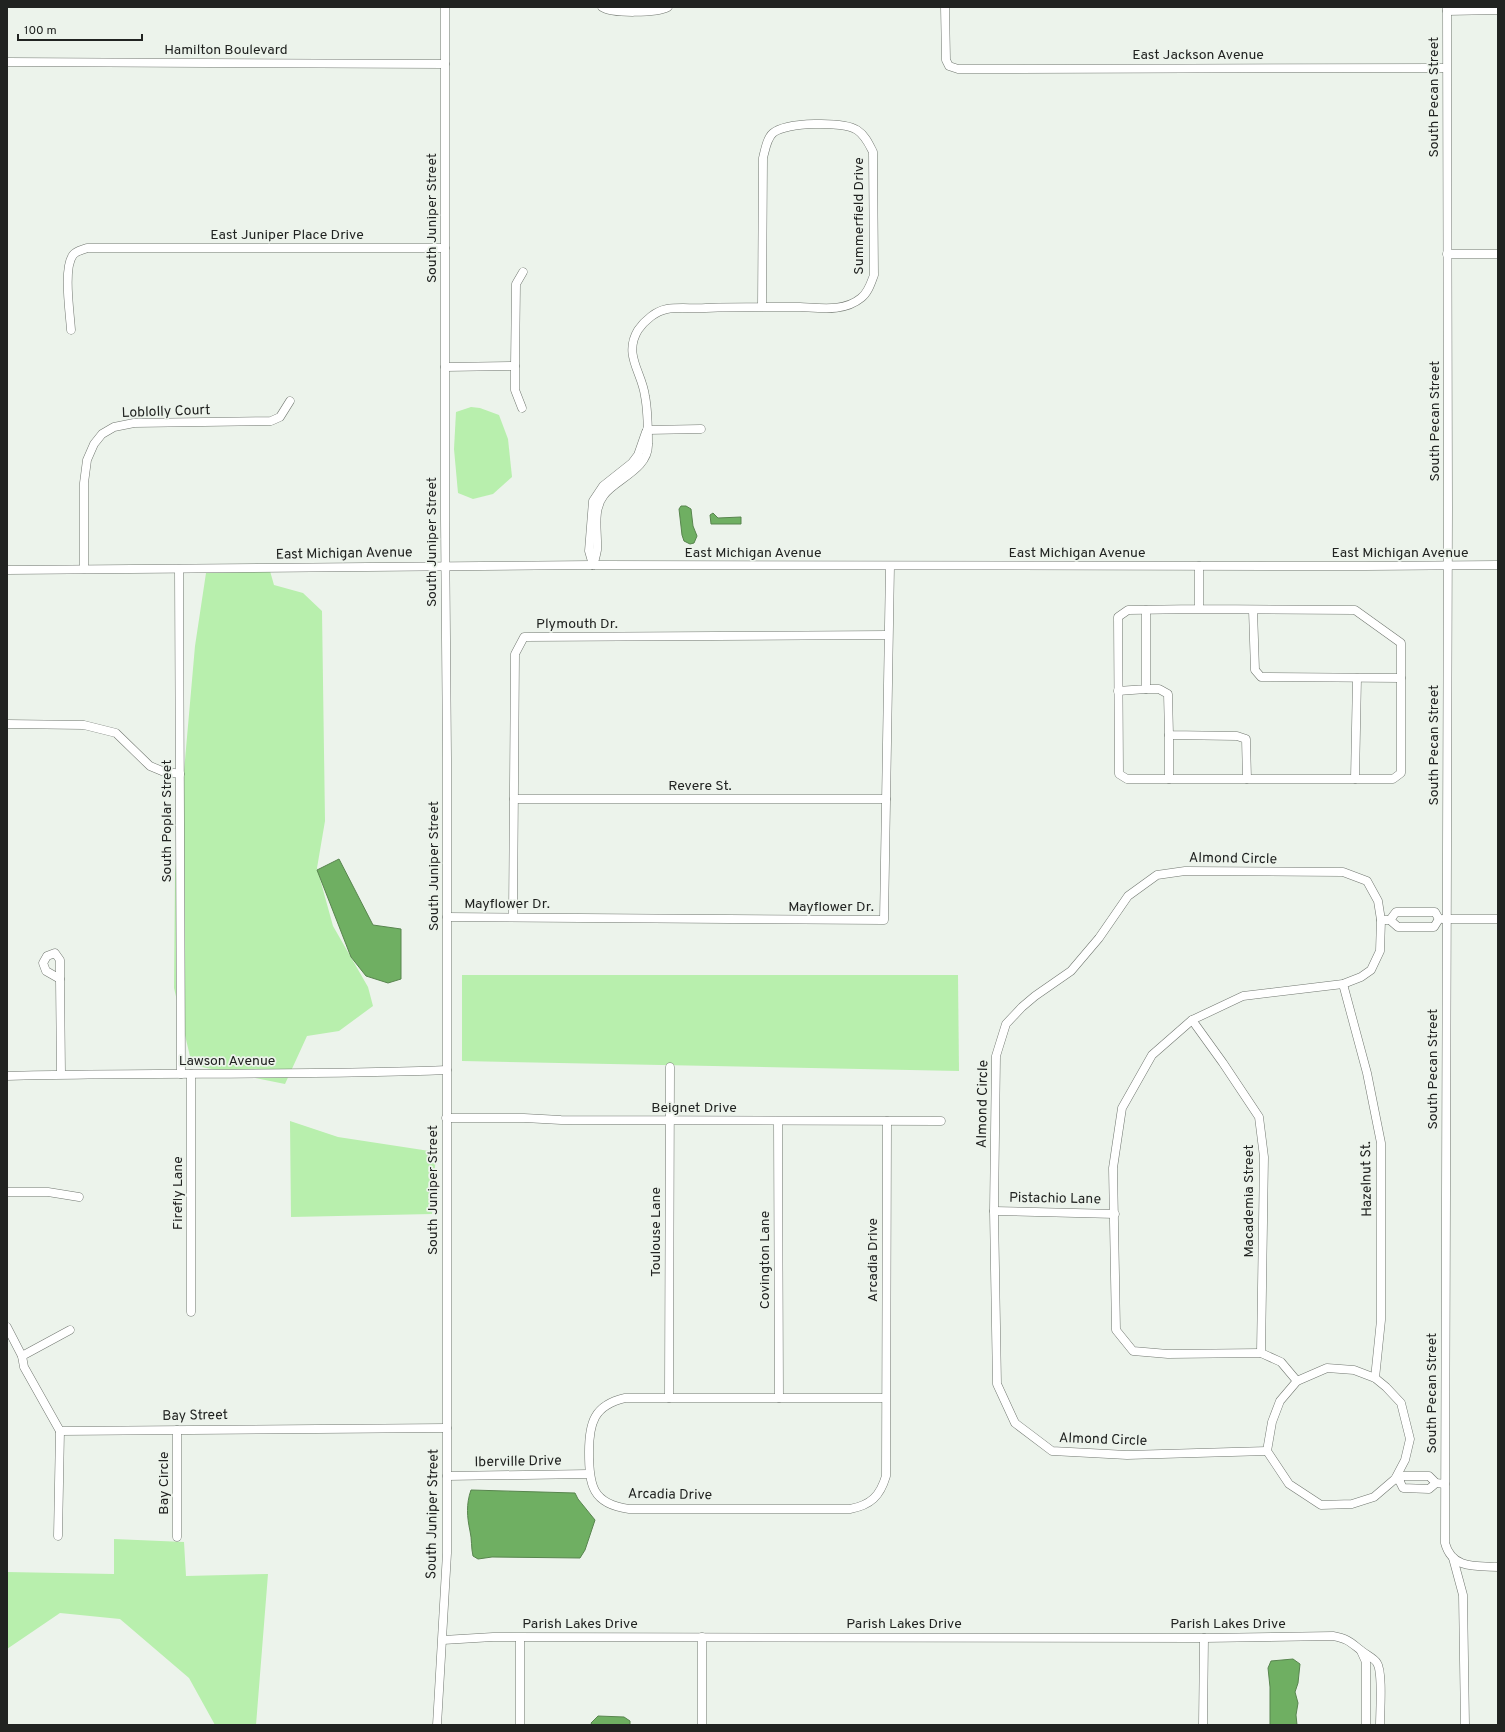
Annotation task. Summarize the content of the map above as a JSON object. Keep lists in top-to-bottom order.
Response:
{
  "streets": {
    "street": [
      "Hamilton Boulevard",
      "East Jackson Avenue",
      "South Pecan Street",
      "Summerfield Drive",
      "South Juniper Street",
      "East Juniper Place Drive",
      "Loblolly Court",
      "East Michigan Avenue",
      "Plymouth Dr.",
      "Revere St.",
      "South Poplar Street",
      "Almond Circle",
      "Mayflower Dr.",
      "Lawson Avenue",
      "Beignet Drive",
      "Hazelnut St.",
      "Firefly Lane",
      "Pistachio Lane",
      "Macademia Street",
      "Toulouse Lane",
      "Covington Lane",
      "Arcadia Drive",
      "Bay Street",
      "Iberville Drive",
      "Bay Circle",
      "Parish Lakes Drive"
    ]
  },
  "crossings": [
    ["Hamilton Boulevard", "South Juniper Street"],
    ["East Jackson Avenue", "South Pecan Street"],
    ["South Pecan Street", "East Michigan Avenue"],
    ["Summerfield Drive", "East Michigan Avenue"],
    ["South Juniper Street", "East Juniper Place Drive"],
    ["South Juniper Street", "East Michigan Avenue"],
    ["South Juniper Street", "Mayflower Dr."],
    ["South Juniper Street", "Lawson Avenue"],
    ["South Juniper Street", "Beignet Drive"],
    ["South Juniper Street", "Bay Street"],
    ["South Juniper Street", "Iberville Drive"],
    ["South Juniper Street", "Parish Lakes Drive"],
    ["Loblolly Court", "East Michigan Avenue"],
    ["East Michigan Avenue", "South Poplar Street"],
    ["East Michigan Avenue", "Mayflower Dr."],
    ["Plymouth Dr.", "Revere St."],
    ["Plymouth Dr.", "Mayflower Dr."],
    ["Revere St.", "Mayflower Dr."],
    ["South Poplar Street", "Lawson Avenue"],
    ["Almond Circle", "Hazelnut St."],
    ["Almond Circle", "Pistachio Lane"],
    ["Almond Circle", "Macademia Street"],
    ["Lawson Avenue", "Firefly Lane"],
    ["Beignet Drive", "Toulouse Lane"],
    ["Beignet Drive", "Covington Lane"],
    ["Beignet Drive", "Arcadia Drive"],
    ["Toulouse Lane", "Arcadia Drive"],
    ["Covington Lane", "Arcadia Drive"],
    ["Arcadia Drive", "Iberville Drive"],
    ["Bay Street", "Bay Circle"]
  ],
  "scale_bar": "100 m"
}
